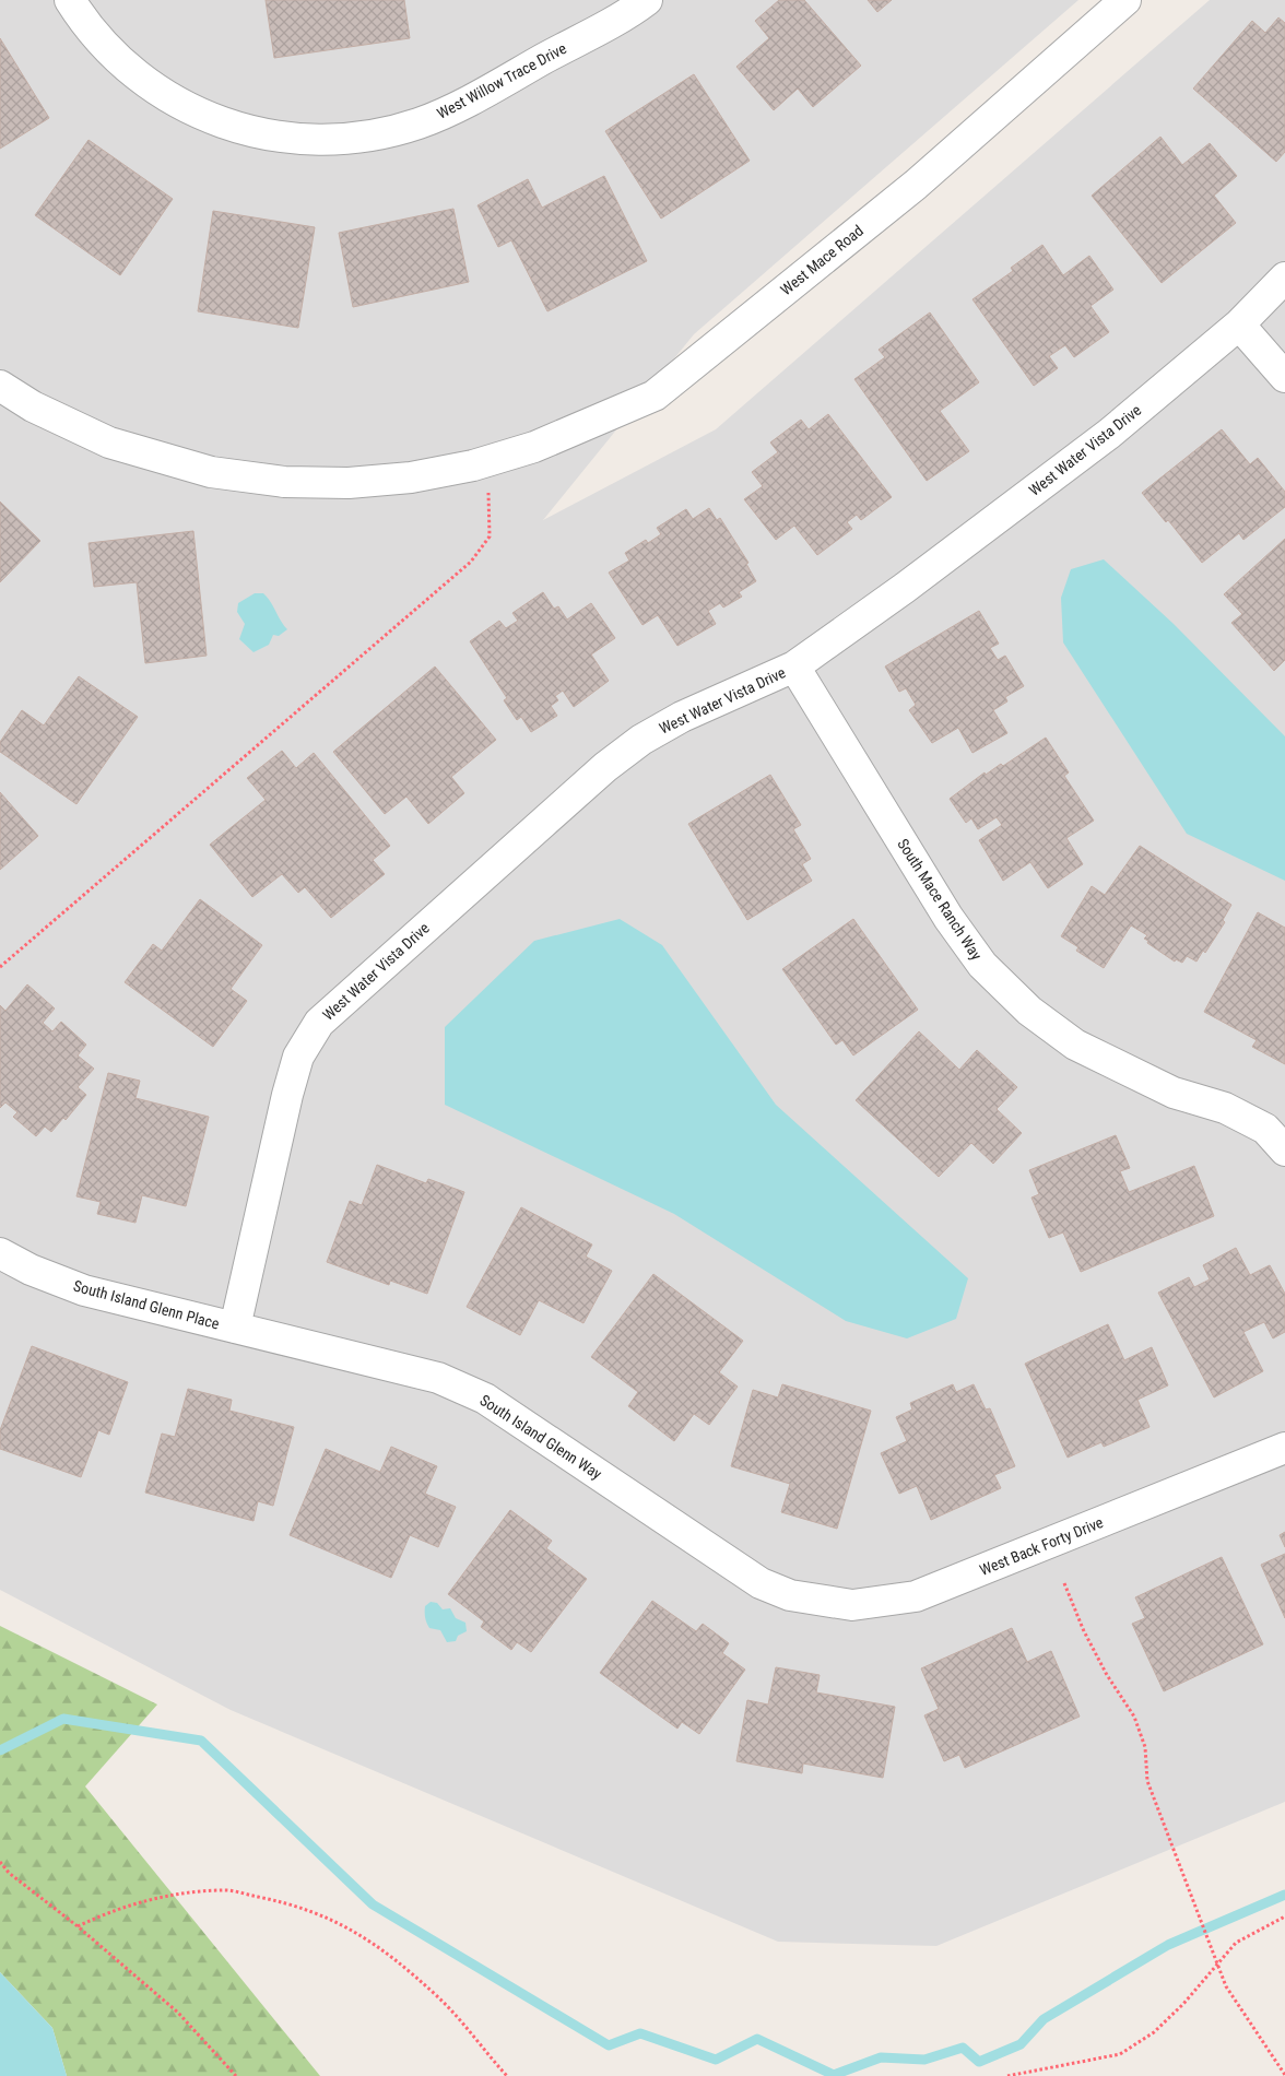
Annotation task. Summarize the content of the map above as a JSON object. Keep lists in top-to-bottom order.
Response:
{
  "streets": {
    "street": [
      "West Willow Trace Drive",
      "West Mace Road",
      "West Water Vista Drive",
      "South Mace Ranch Way",
      "South Island Glenn Place",
      "South Island Glenn Way",
      "West Back Forty Drive"
    ]
  },
  "crossings": [
    ["West Water Vista Drive", "South Mace Ranch Way"],
    ["West Water Vista Drive", "South Island Glenn Place"],
    ["West Water Vista Drive", "South Island Glenn Way"],
    ["South Island Glenn Place", "South Island Glenn Way"],
    ["South Island Glenn Way", "West Back Forty Drive"]
  ]
}
